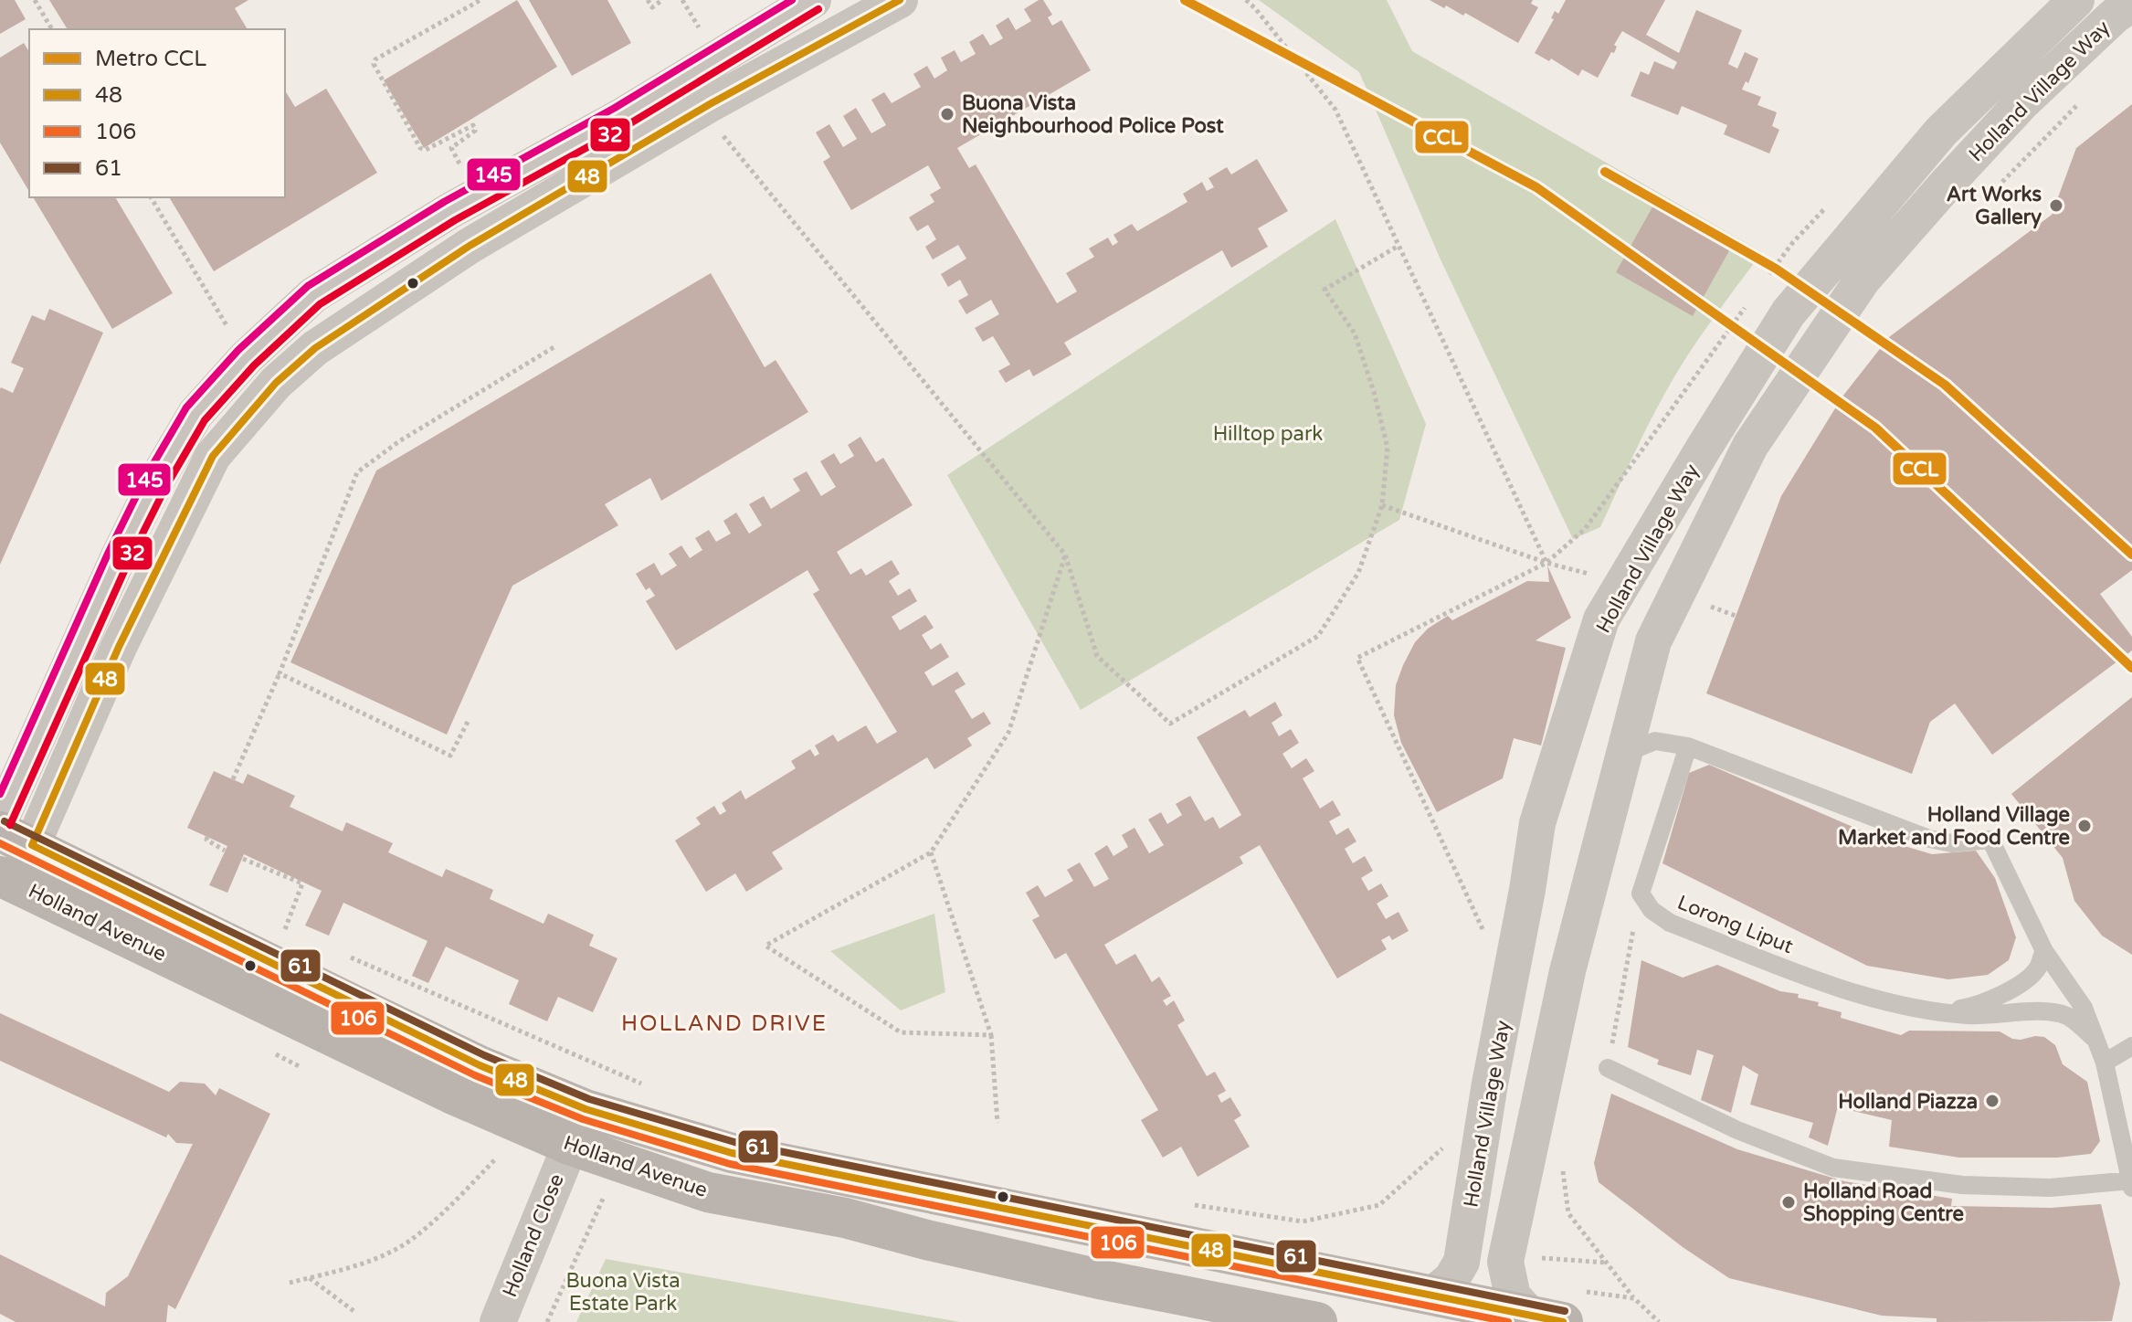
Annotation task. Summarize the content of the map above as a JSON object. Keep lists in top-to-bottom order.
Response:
{
  "streets": {
    "street": ["Holland Village Way", "Holland Avenue", "Holland Close"],
    "lane": ["Lorong Liput"]
  },
  "crossings": [
    ["Holland Village Way", "Holland Avenue"],
    ["Holland Avenue", "Holland Close"]
  ],
  "districts": ["HOLLAND DRIVE"],
  "parks": ["Hilltop park", "Buona Vista Estate Park"],
  "places": [
    "Buona Vista Neighbourhood Police Post",
    "Art Works Gallery",
    "Holland Village Market and Food Centre",
    "Holland Piazza",
    "Holland Road Shopping Centre"
  ],
  "lines": [
    "metro line CCL",
    "transit line 48",
    "transit line 145",
    "transit line 32",
    "transit line 61",
    "transit line 106"
  ],
  "legend": [
    "Metro CCL",
    "48",
    "106",
    "61"
  ]
}
